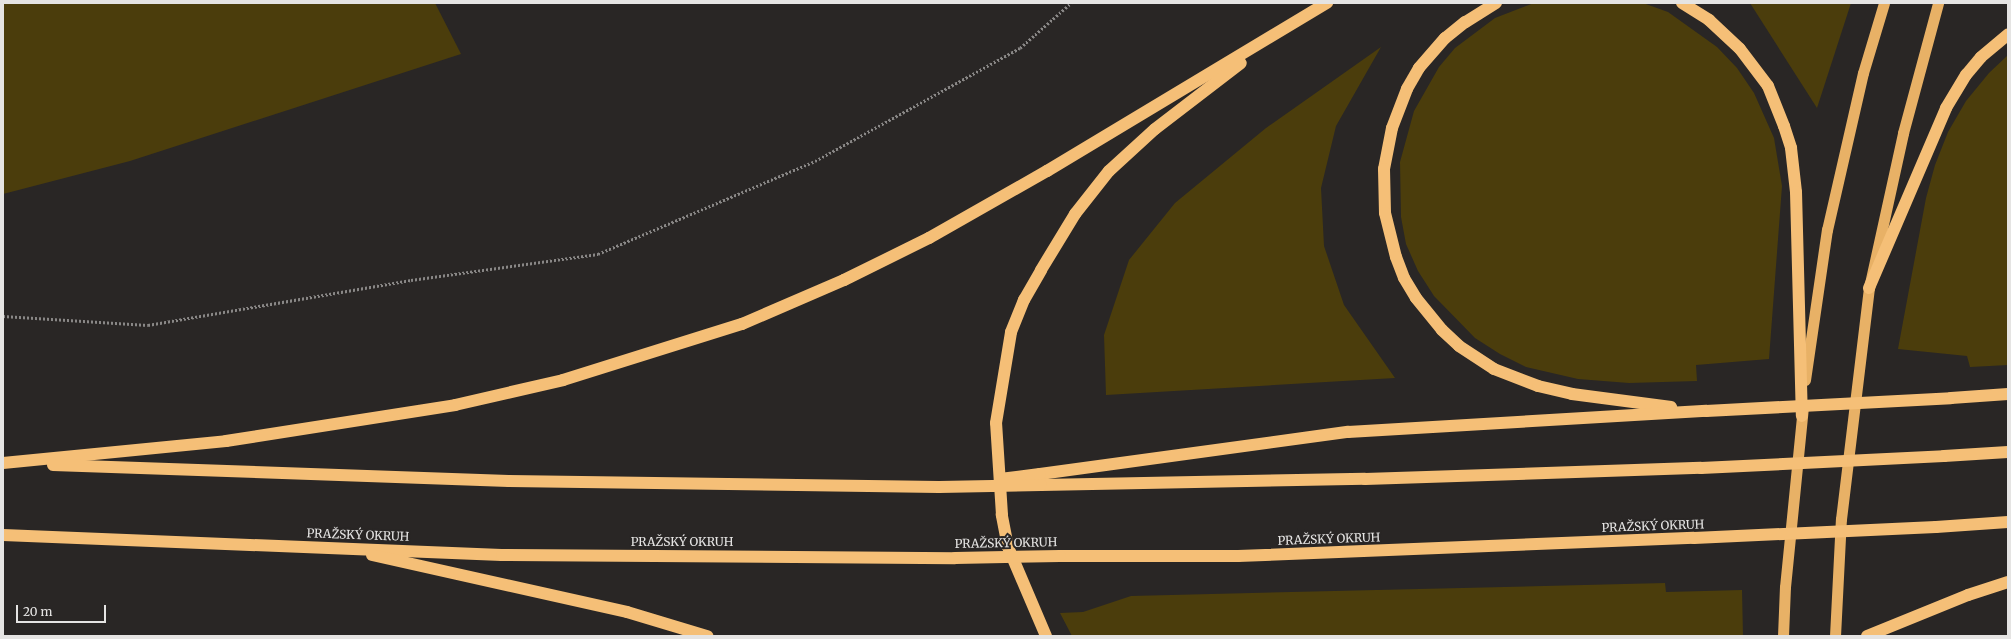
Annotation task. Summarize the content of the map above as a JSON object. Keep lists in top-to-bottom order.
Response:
{
  "streets": {
    "highway": ["PRAŽSKÝ OKRUH"]
  },
  "scale_bar": "20 m"
}
